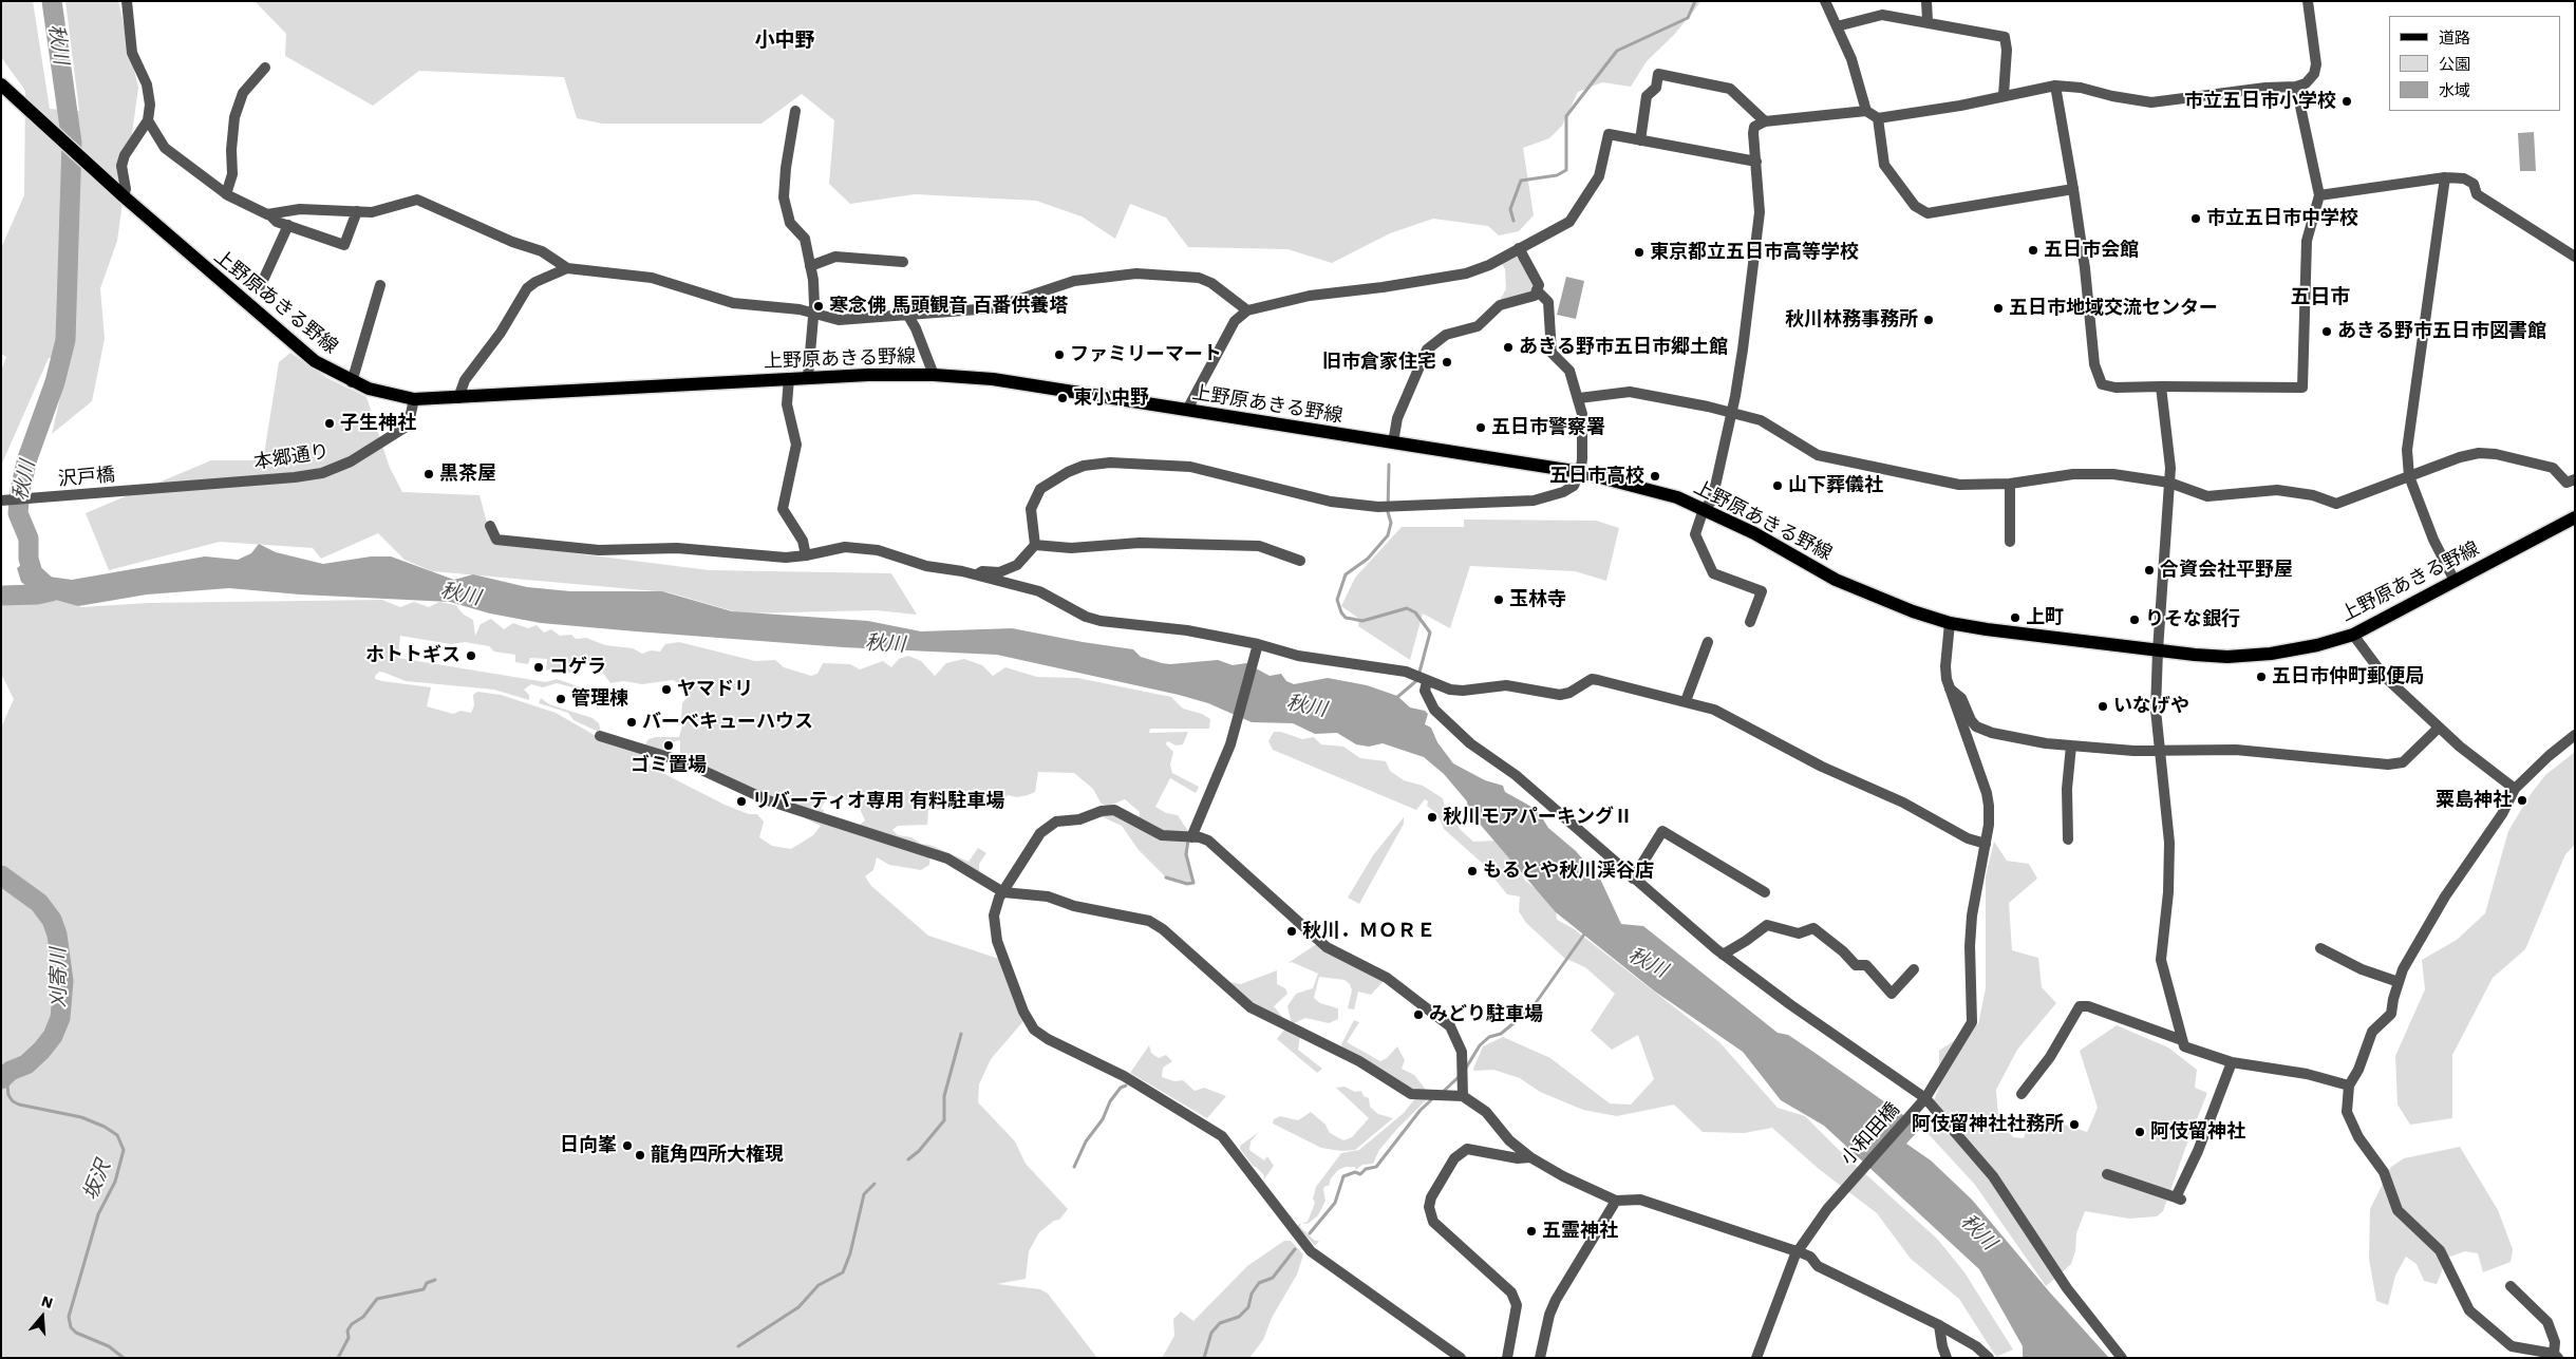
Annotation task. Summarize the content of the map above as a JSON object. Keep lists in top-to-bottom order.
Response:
{
  "streets": {
    "main road": ["上野原あきる野線"],
    "street": ["本郷通り", "沢戸橋", "小和田橋"]
  },
  "crossings": [
    ["上野原あきる野線", "本郷通り"],
    ["上野原あきる野線", "小和田橋"],
    ["本郷通り", "沢戸橋"]
  ],
  "districts": ["小中野", "五日市"],
  "water": ["秋川", "刈寄川", "坂沢"],
  "places": [
    "市立五日市小学校",
    "市立五日市中学校",
    "五日市会館",
    "東京都立五日市高等学校",
    "寒念佛 馬頭観音 百番供養塔",
    "五日市地域交流センター",
    "秋川林務事務所",
    "あきる野市五日市図書館",
    "あきる野市五日市郷土館",
    "ファミリーマート",
    "旧市倉家住宅",
    "東小中野",
    "子生神社",
    "五日市警察署",
    "黒茶屋",
    "五日市高校",
    "山下葬儀社",
    "合資会社平野屋",
    "玉林寺",
    "上町",
    "りそな銀行",
    "ホトトギス",
    "コゲラ",
    "五日市仲町郵便局",
    "ヤマドリ",
    "管理棟",
    "いなげや",
    "バーベキューハウス",
    "ゴミ置場",
    "粟島神社",
    "リバーティオ専用 有料駐車場",
    "秋川モアパーキングⅡ",
    "もるとや秋川渓谷店",
    "秋川．ＭＯＲＥ",
    "みどり駐車場",
    "阿伎留神社社務所",
    "阿伎留神社",
    "日向峯",
    "龍角四所大権現",
    "五霊神社"
  ],
  "legend": ["道路", "公園", "水域"],
  "north": "top"
}
